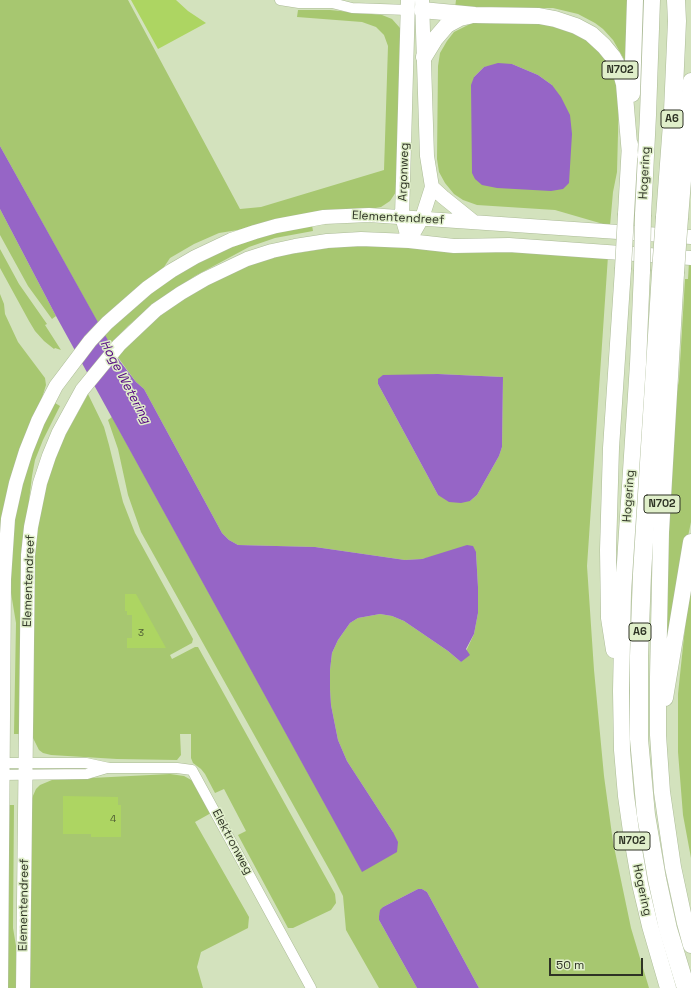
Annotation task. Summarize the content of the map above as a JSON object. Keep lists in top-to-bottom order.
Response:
{
  "streets": {
    "highway": ["N702", "A6", "Hogering"],
    "main road": ["Argonweg", "Elementendreef"],
    "street": ["Elektronweg"]
  },
  "crossings": [
    ["N702", "A6"],
    ["N702", "Argonweg"],
    ["N702", "Hogering"],
    ["Argonweg", "Elementendreef"],
    ["Elementendreef", "Elektronweg"]
  ],
  "water": ["Hoge Wetering"],
  "house_numbers": ["3", "4"],
  "scale_bar": "50 m"
}
